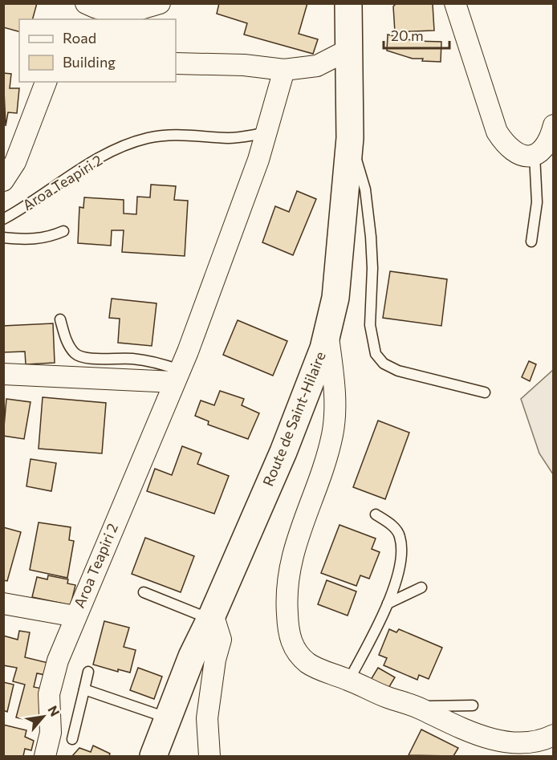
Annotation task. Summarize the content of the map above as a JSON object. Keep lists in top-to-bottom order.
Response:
{
  "streets": {
    "main road": ["Route de Saint-Hilaire"],
    "street": ["Aroa Teapiri 2"]
  },
  "legend": ["Road", "Building"],
  "scale_bar": "20 m",
  "north": "top right"
}
